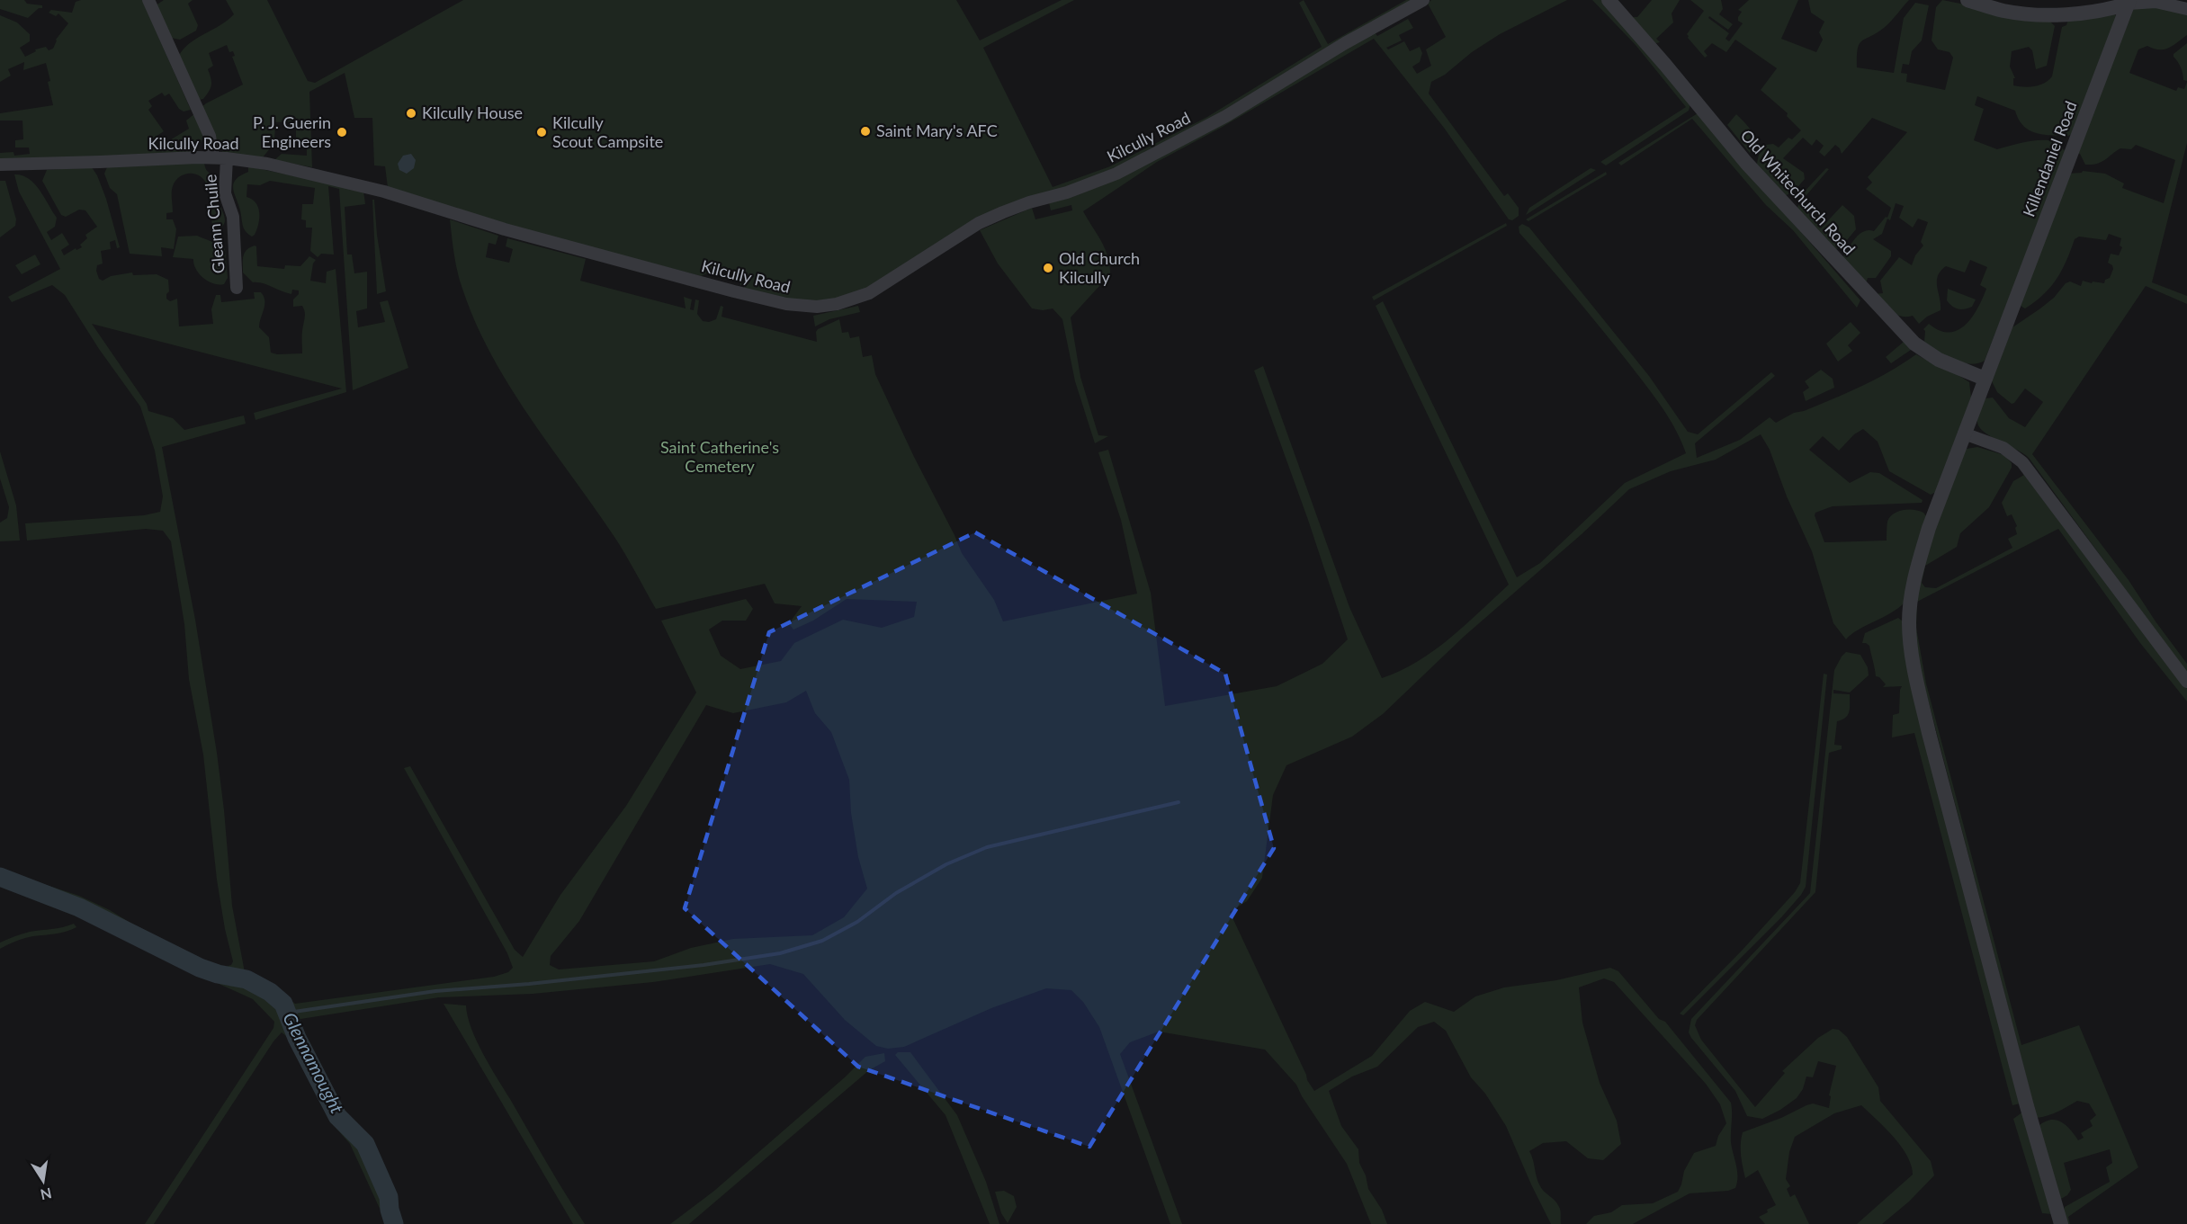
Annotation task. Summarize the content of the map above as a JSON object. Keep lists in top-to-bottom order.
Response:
{
  "streets": {
    "street": [
      "Kilcully Road",
      "Killendaniel Road",
      "Old Whitechurch Road",
      "Gleann Chuile"
    ]
  },
  "crossings": [
    ["Kilcully Road", "Gleann Chuile"],
    ["Killendaniel Road", "Old Whitechurch Road"]
  ],
  "water": ["Glennamought"],
  "parks": ["Saint Catherine's Cemetery"],
  "places": [
    "Kilcully House",
    "Saint Mary's AFC",
    "P. J. Guerin Engineers",
    "Kilcully Scout Campsite",
    "Old Church Kilcully"
  ],
  "north": "bottom"
}
